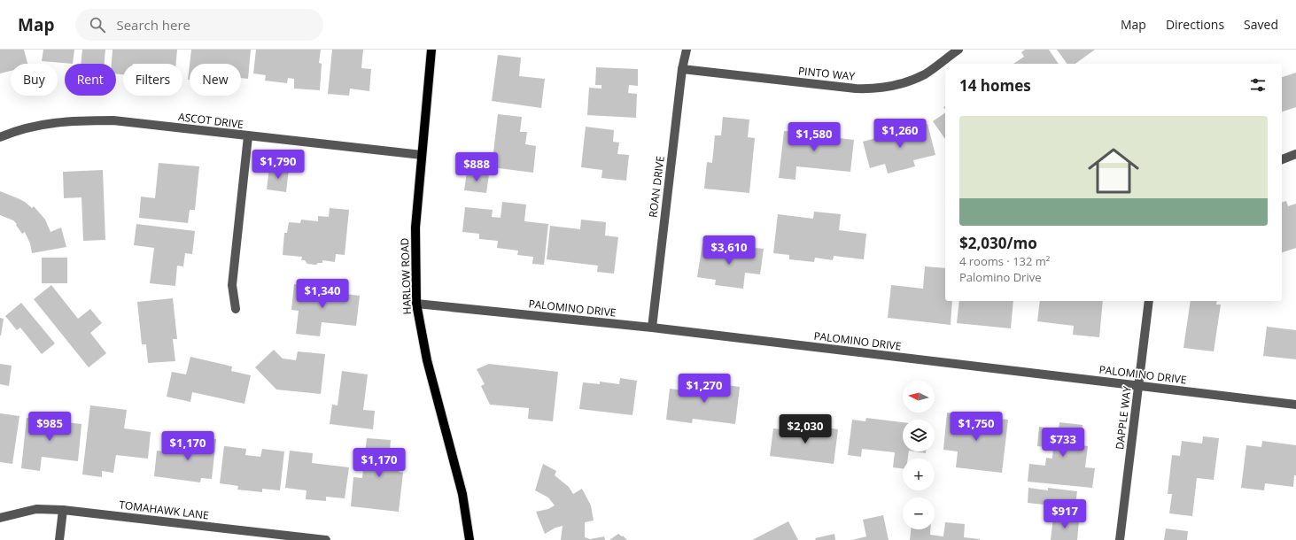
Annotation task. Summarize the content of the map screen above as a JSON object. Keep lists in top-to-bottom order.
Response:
{
  "streets": {
    "main road": ["HARLOW ROAD"],
    "street": [
      "PINTO WAY",
      "ASCOT DRIVE",
      "ROAN DRIVE",
      "PALOMINO DRIVE",
      "DAPPLE WAY",
      "TOMAHAWK LANE"
    ]
  },
  "crossings": [
    ["PINTO WAY", "ROAN DRIVE"],
    ["ASCOT DRIVE", "HARLOW ROAD"],
    ["ROAN DRIVE", "PALOMINO DRIVE"],
    ["HARLOW ROAD", "PALOMINO DRIVE"],
    ["PALOMINO DRIVE", "DAPPLE WAY"]
  ],
  "north": "left",
  "page": {
    "header": "Map",
    "search": "Search here",
    "nav": ["Map", "Directions", "Saved"],
    "chip": [
      "Buy",
      "Rent",
      "Filters",
      "New"
    ],
    "heading": "14 homes",
    "list": [
      {
        "name": "$2,030/mo",
        "note": "4 rooms · 132 m² · Palomino Drive"
      }
    ],
    "price": [
      "$1,260",
      "$1,580",
      "$1,790",
      "$888",
      "$3,610",
      "$1,340",
      "$1,270",
      "$985",
      "$1,750",
      "$2,030",
      "$733",
      "$1,170",
      "$1,170",
      "$917"
    ],
    "map_buttons": ["+", "−"]
  }
}
